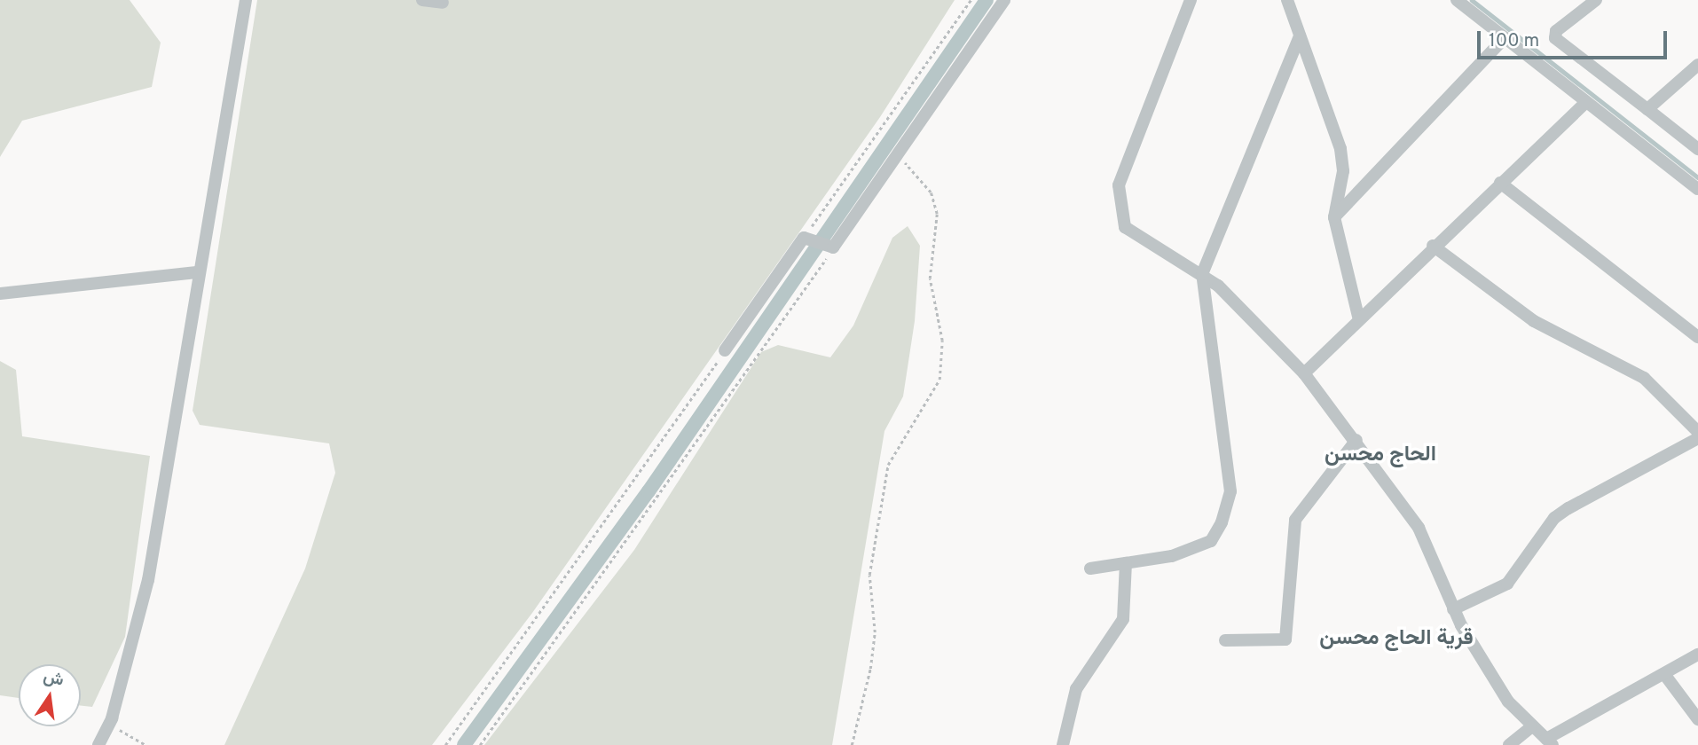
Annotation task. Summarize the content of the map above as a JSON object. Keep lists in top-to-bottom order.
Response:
{
  "districts": ["الحاج محسن", "قرية الحاج محسن"],
  "scale_bar": "100 m",
  "north": "top"
}
